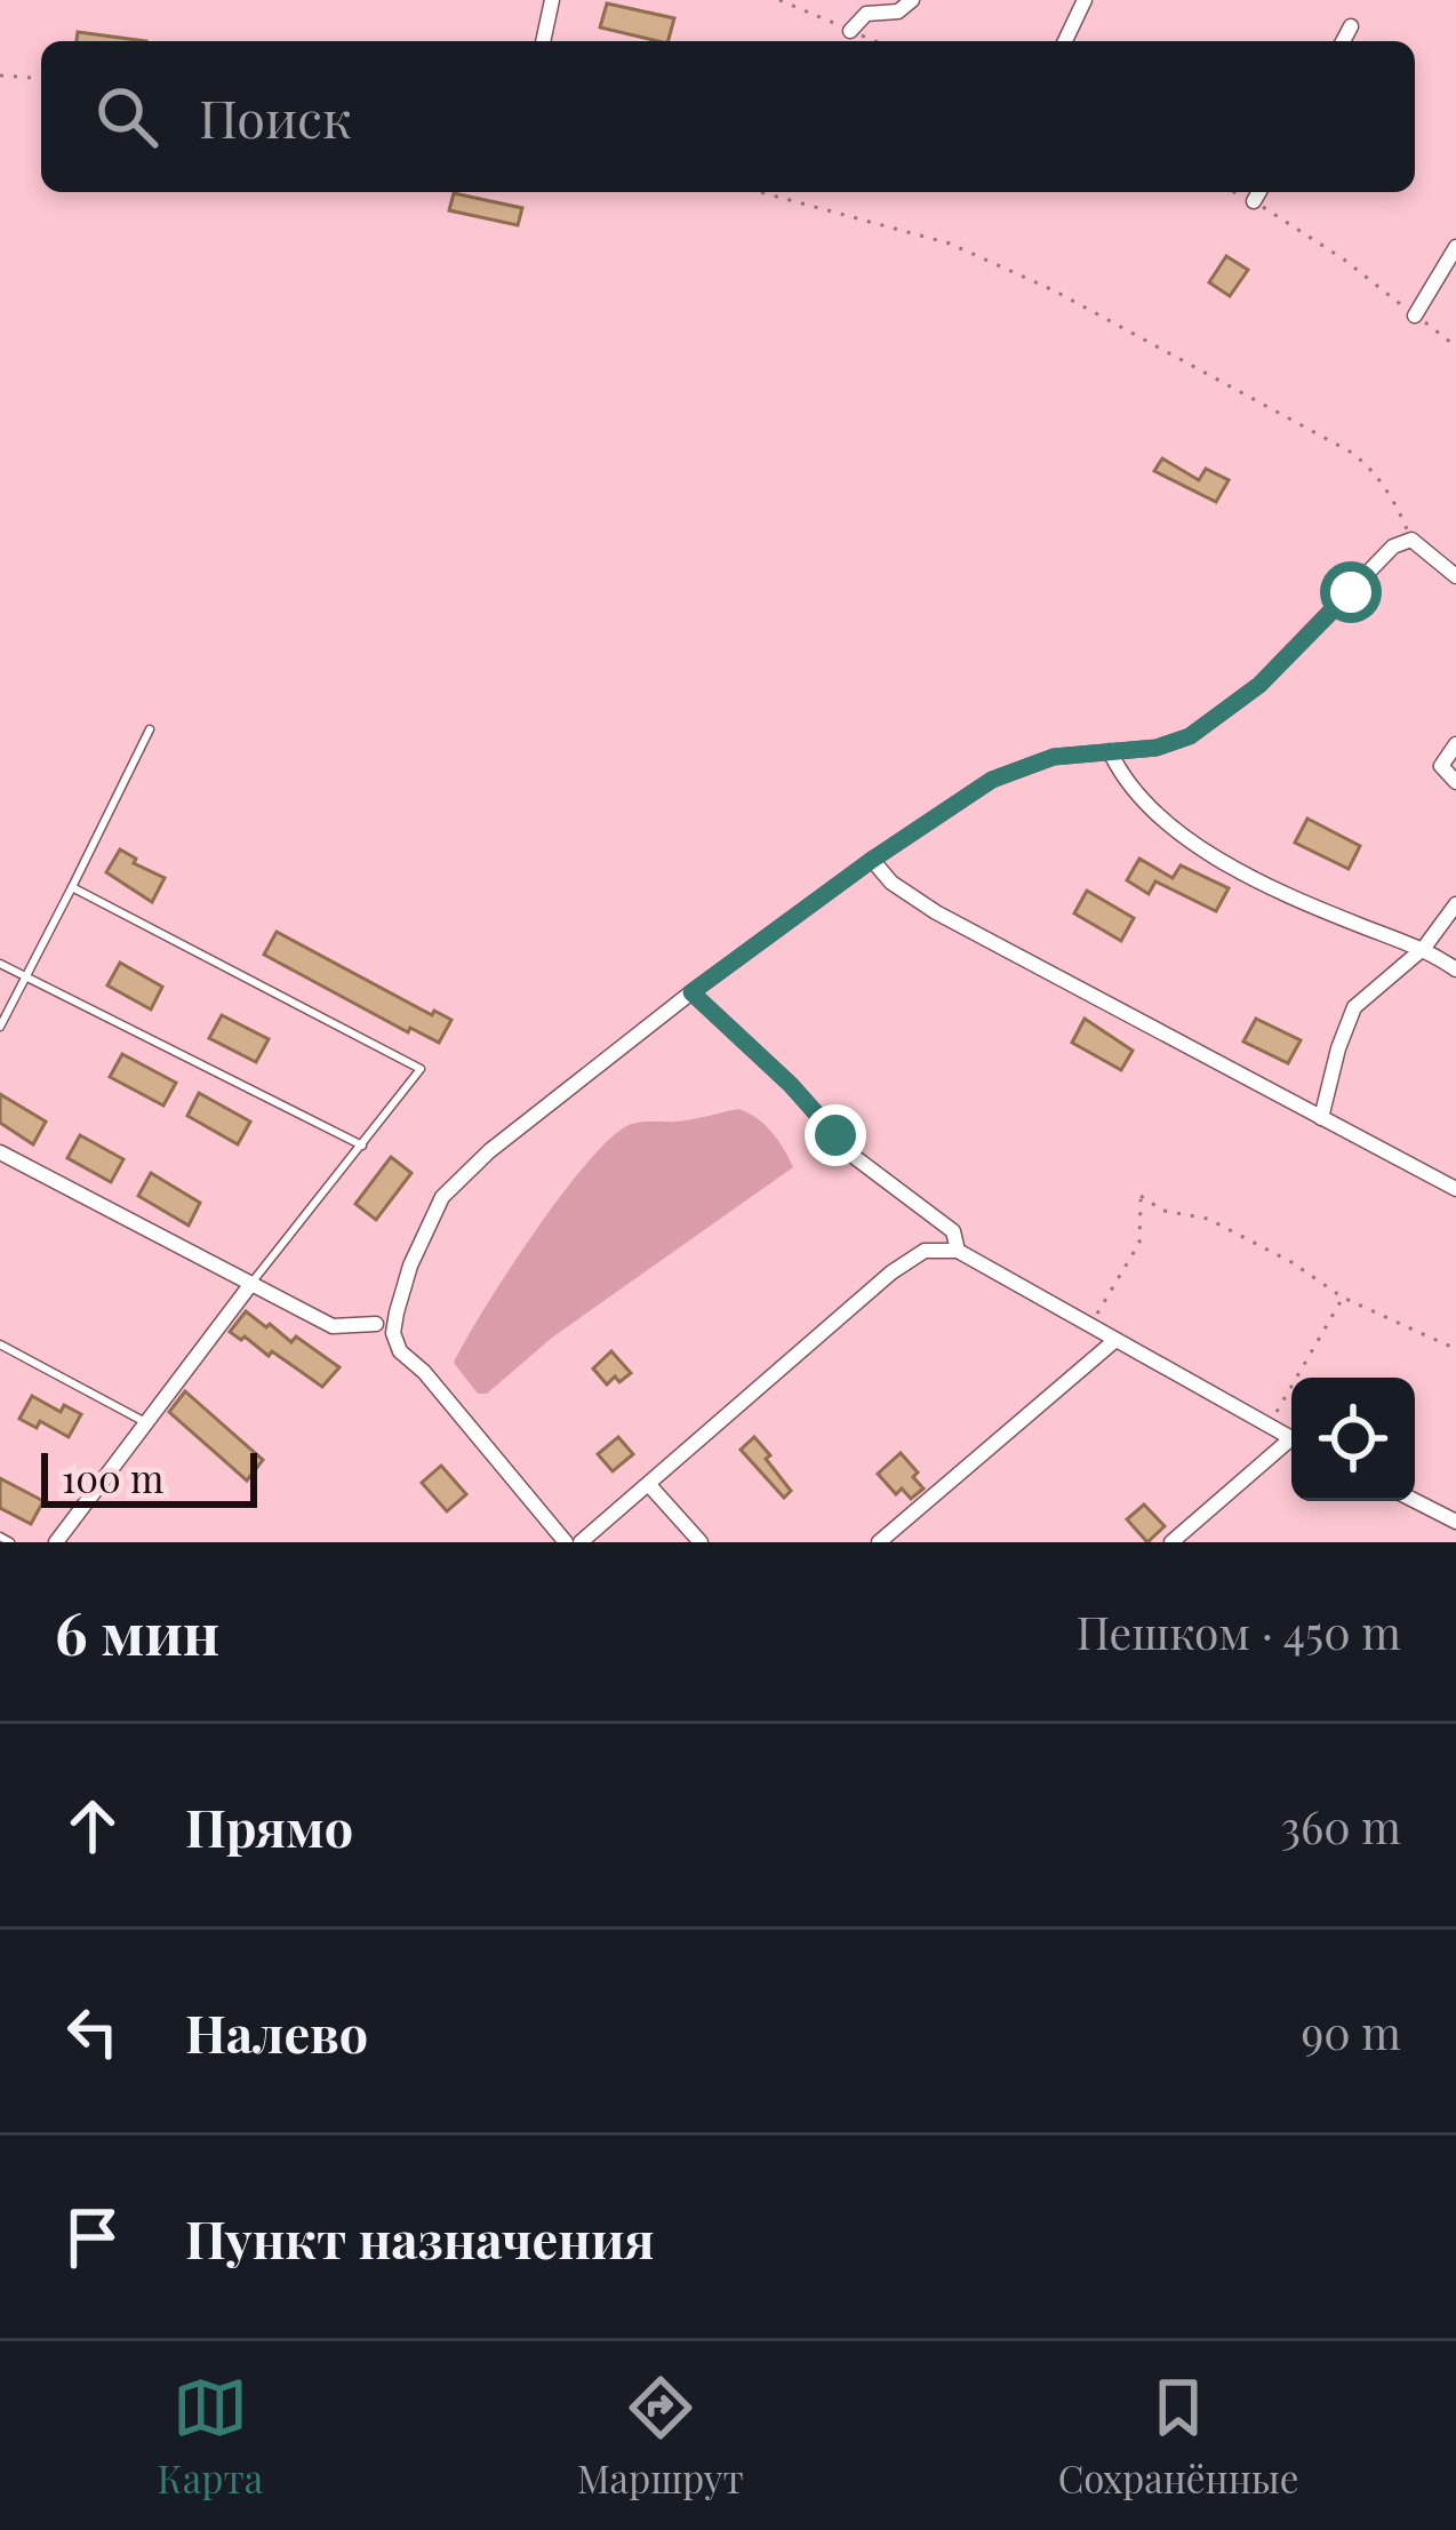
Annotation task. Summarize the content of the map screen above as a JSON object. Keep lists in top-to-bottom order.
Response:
{
  "scale_bar": "100 m",
  "page": {
    "search": "Поиск",
    "scale": "100 m",
    "heading": ["6 мин", "Пешком · 450 m"],
    "list": [
      ["Прямо", "360 m"],
      ["Налево", "90 m"],
      "Пункт назначения"
    ],
    "nav": ["Карта", "Маршрут", "Сохранённые"]
  }
}
